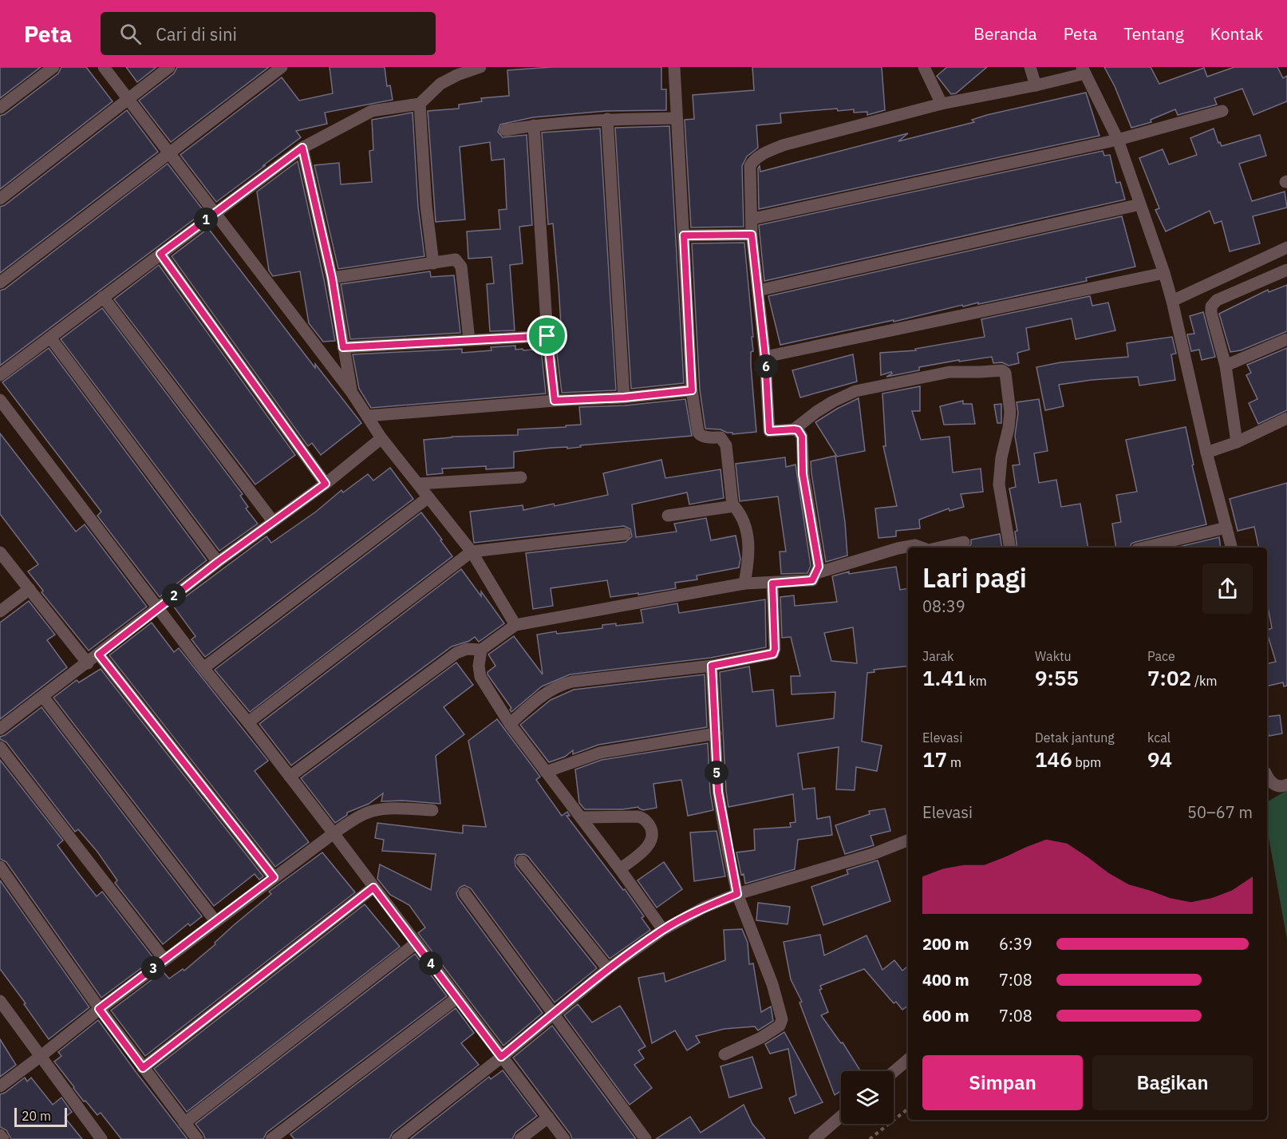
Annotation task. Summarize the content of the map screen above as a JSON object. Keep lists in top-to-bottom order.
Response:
{
  "scale_bar": "20 m",
  "page": {
    "header": "Peta",
    "search": "Cari di sini",
    "nav": [
      "Beranda",
      "Peta",
      "Tentang",
      "Kontak"
    ],
    "pins": [
      "1",
      "6",
      "2",
      "5",
      "4",
      "3"
    ],
    "heading": ["Lari pagi", "08:39"],
    "stats": [
      ["Jarak", "1.41 km"],
      ["Waktu", "9:55"],
      ["Pace", "7:02 /km"],
      ["Elevasi", "17 m"],
      ["Detak jantung", "146 bpm"],
      ["kcal", "94"]
    ],
    "chart": ["Elevasi", "50–67 m"],
    "list": [
      {
        "name": "200 m",
        "note": "6:39"
      },
      {
        "name": "400 m",
        "note": "7:08"
      },
      {
        "name": "600 m",
        "note": "7:08"
      }
    ],
    "buttons": ["Simpan", "Bagikan"],
    "scale": "20 m"
  }
}
